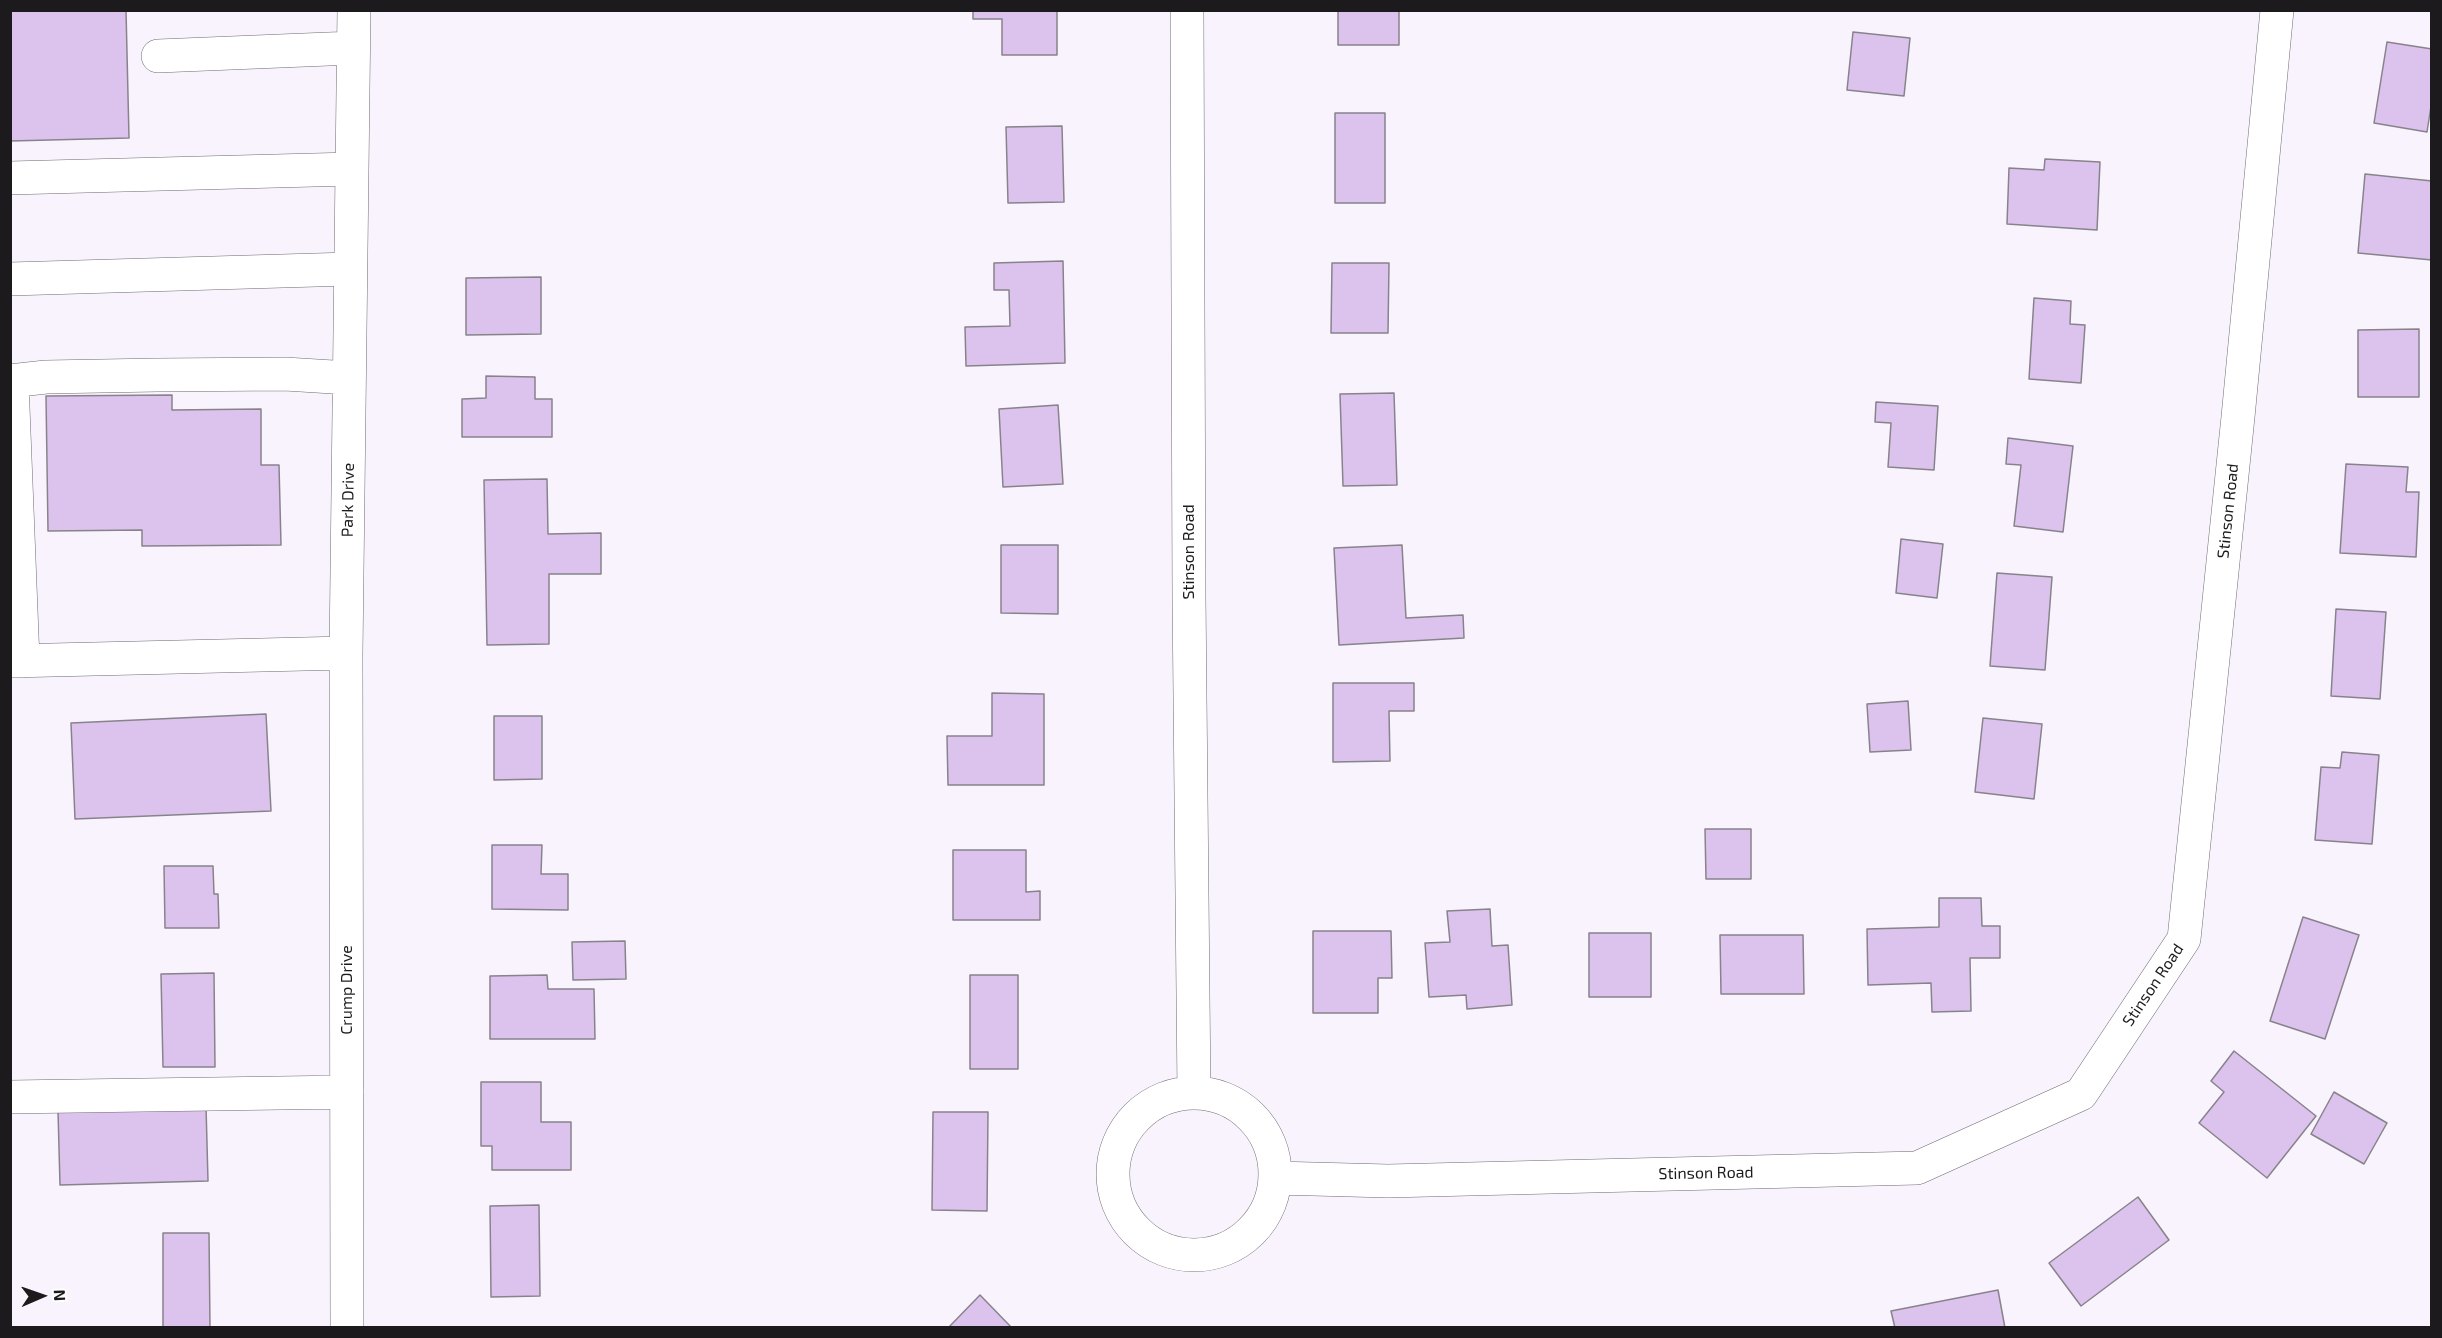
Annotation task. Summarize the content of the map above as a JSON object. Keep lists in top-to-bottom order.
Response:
{
  "streets": {
    "street": ["Park Drive", "Stinson Road", "Crump Drive"]
  },
  "crossings": [
    ["Park Drive", "Crump Drive"]
  ],
  "north": "right"
}
